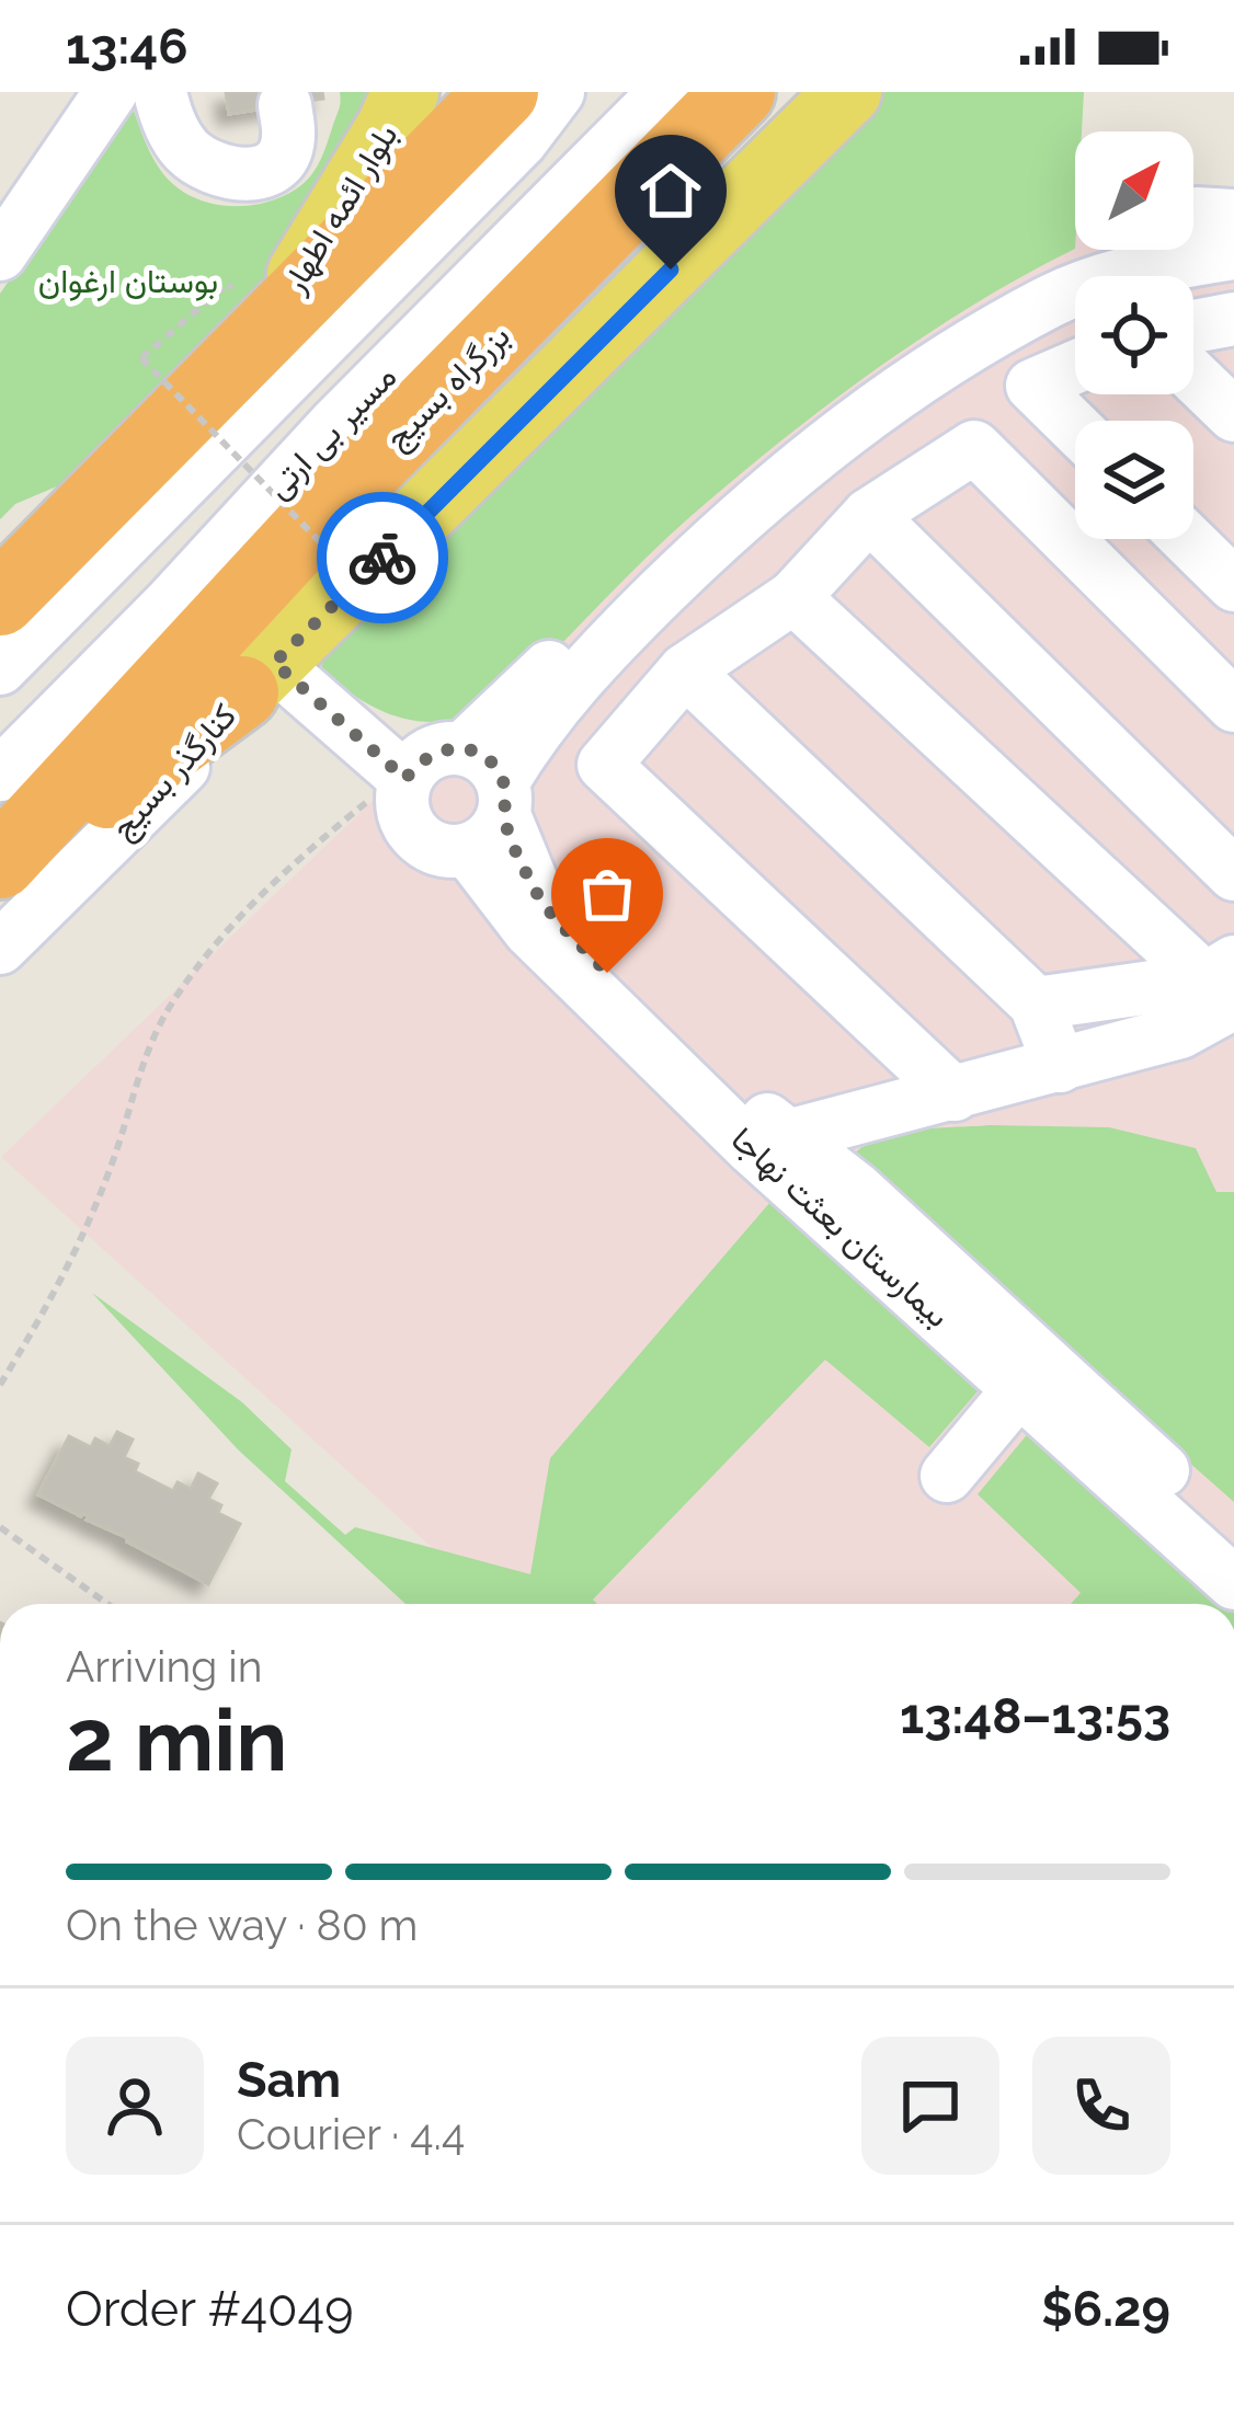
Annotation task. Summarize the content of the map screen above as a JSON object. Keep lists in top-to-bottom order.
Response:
{
  "streets": {
    "highway": ["بزرگراه بسیج"],
    "main road": ["بلوار ائمه اطهار", "کنارگذر بسیج"],
    "street": ["مسیر بی ارتی", "بیمارستان بعثت نهاجا"]
  },
  "parks": ["بوستان ارغوان"],
  "north": "top right",
  "page": {
    "status": "13:46",
    "heading": ["2 min", "Arriving in", "13:48–13:53"],
    "panel": [
      "Sam",
      "Courier · 4.4",
      "Order #4049",
      "$6.29"
    ],
    "bar": "On the way · 80 m"
  }
}
